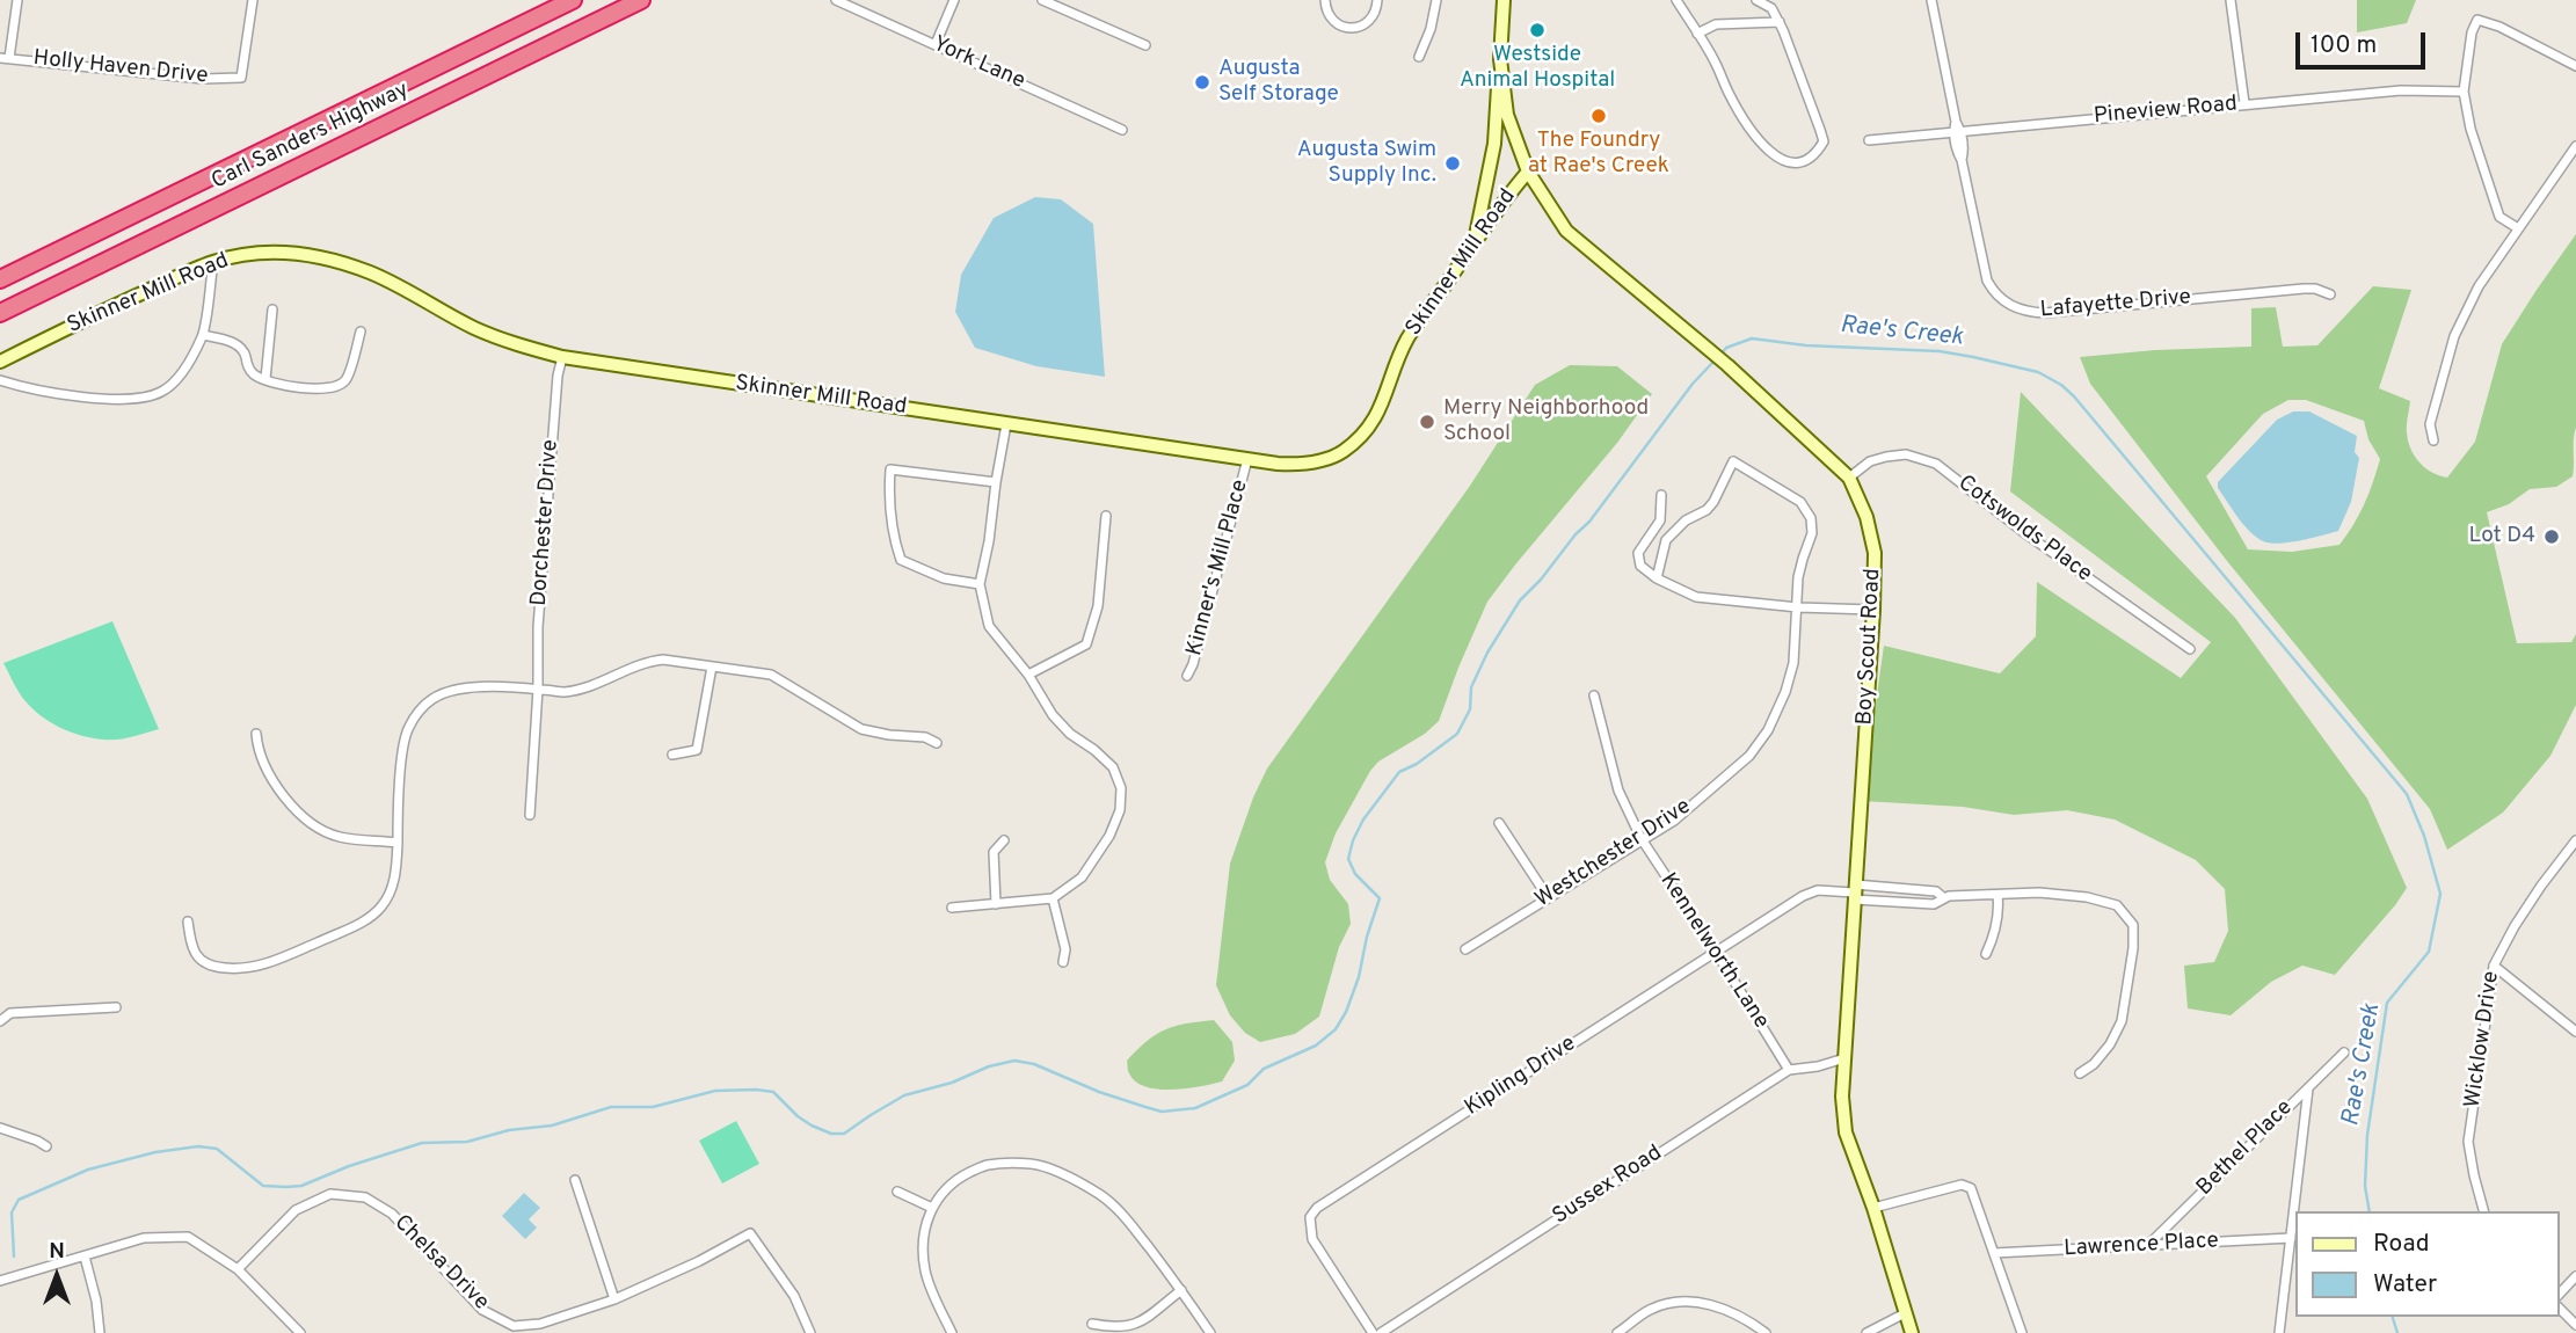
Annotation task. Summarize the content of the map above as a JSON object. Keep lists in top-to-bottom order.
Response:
{
  "streets": {
    "highway": ["Carl Sanders Highway"],
    "street": [
      "York Lane",
      "Holly Haven Drive",
      "Pineview Road",
      "Skinner Mill Road",
      "Lafayette Drive",
      "Dorchester Drive",
      "Cotswolds Place",
      "Kinner's Mill Place",
      "Boy Scout Road",
      "Westchester Drive",
      "Kennelworth Lane",
      "Wicklow Drive",
      "Kipling Drive",
      "Bethel Place",
      "Sussex Road",
      "Lawrence Place",
      "Chelsa Drive"
    ]
  },
  "crossings": [
    ["Pineview Road", "Lafayette Drive"],
    ["Skinner Mill Road", "Dorchester Drive"],
    ["Skinner Mill Road", "Kinner's Mill Place"],
    ["Skinner Mill Road", "Boy Scout Road"],
    ["Cotswolds Place", "Boy Scout Road"],
    ["Boy Scout Road", "Kipling Drive"],
    ["Boy Scout Road", "Sussex Road"],
    ["Westchester Drive", "Kennelworth Lane"],
    ["Kennelworth Lane", "Kipling Drive"],
    ["Kennelworth Lane", "Sussex Road"],
    ["Bethel Place", "Lawrence Place"]
  ],
  "water": ["Rae's Creek"],
  "places": [
    "Westside Animal Hospital",
    "Augusta Self Storage",
    "The Foundry at Rae's Creek",
    "Augusta Swim Supply Inc.",
    "Merry Neighborhood School",
    "Lot D4"
  ],
  "legend": ["Road", "Water"],
  "scale_bar": "100 m",
  "north": "top"
}
